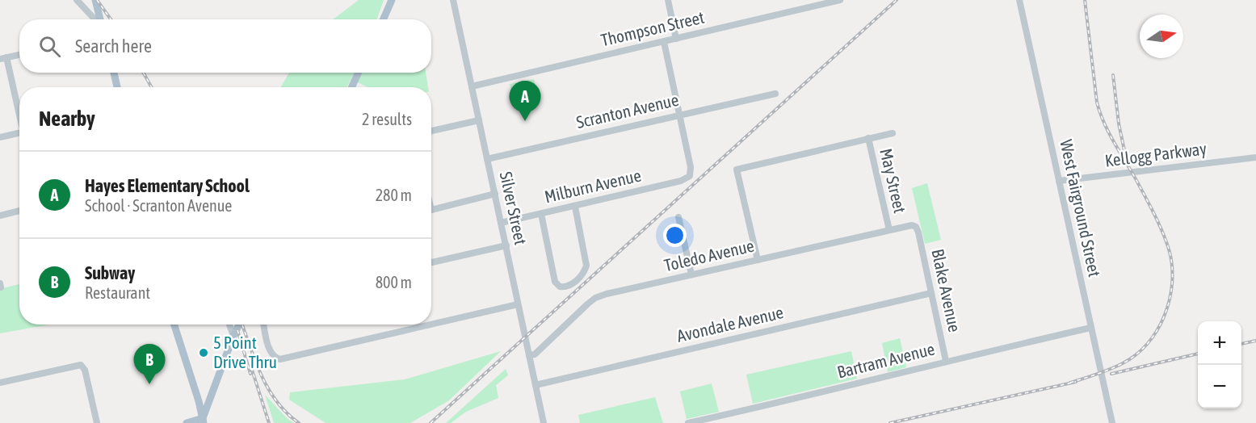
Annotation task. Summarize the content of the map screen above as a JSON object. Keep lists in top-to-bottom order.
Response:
{
  "streets": {
    "street": [
      "Thompson Street",
      "Scranton Avenue",
      "Kellogg Parkway",
      "May Street",
      "Milburn Avenue",
      "Silver Street",
      "West Fairground Street",
      "Toledo Avenue",
      "Blake Avenue",
      "Avondale Avenue",
      "Bartram Avenue"
    ]
  },
  "crossings": [
    ["Thompson Street", "Silver Street"],
    ["Scranton Avenue", "Milburn Avenue"],
    ["Scranton Avenue", "Silver Street"],
    ["Kellogg Parkway", "West Fairground Street"],
    ["May Street", "Toledo Avenue"],
    ["Milburn Avenue", "Silver Street"],
    ["Silver Street", "Toledo Avenue"],
    ["Silver Street", "Avondale Avenue"],
    ["West Fairground Street", "Bartram Avenue"],
    ["Toledo Avenue", "Blake Avenue"],
    ["Blake Avenue", "Avondale Avenue"],
    ["Blake Avenue", "Bartram Avenue"]
  ],
  "places": ["5 Point Drive Thru"],
  "north": "right",
  "page": {
    "search": "Search here",
    "pins": ["A", "B"],
    "heading": ["Nearby", "2 results"],
    "list": [
      {
        "mark": "A",
        "name": "Hayes Elementary School",
        "note": "School · Scranton Avenue",
        "value": "280 m"
      },
      {
        "mark": "B",
        "name": "Subway",
        "note": "Restaurant",
        "value": "800 m"
      }
    ],
    "map_buttons": ["+", "−"]
  }
}
